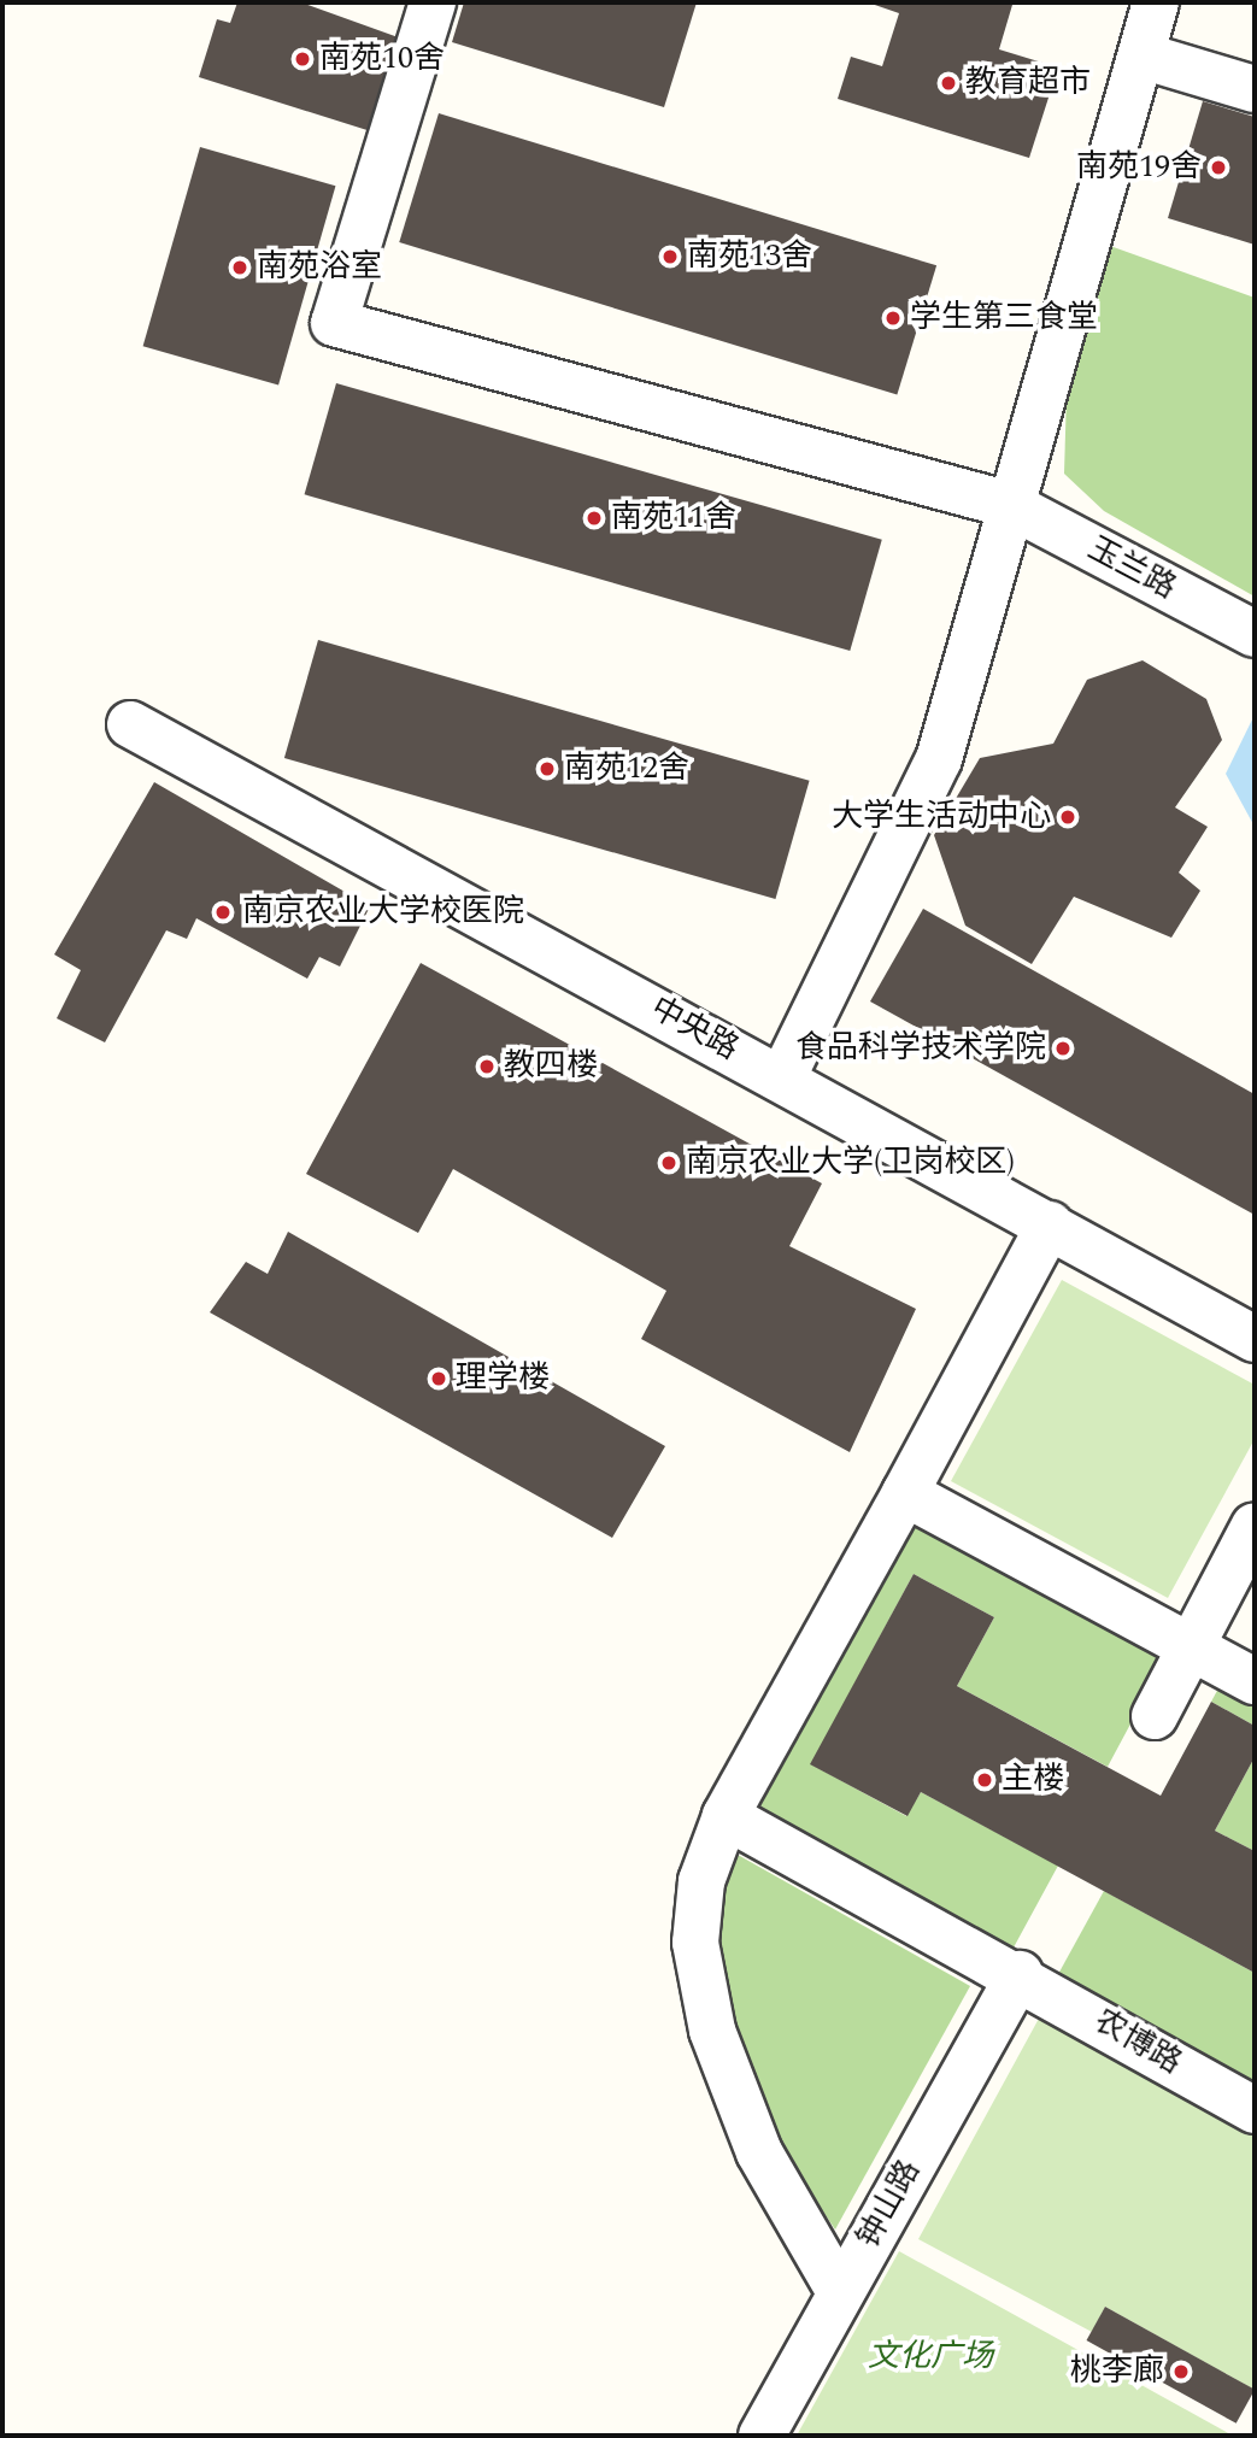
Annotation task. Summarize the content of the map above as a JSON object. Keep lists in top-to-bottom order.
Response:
{
  "streets": {
    "lane": [
      "玉兰路",
      "中央路",
      "农博路",
      "钟山路"
    ]
  },
  "crossings": [
    ["农博路", "钟山路"]
  ],
  "parks": ["文化广场"],
  "places": [
    "南苑10舍",
    "教育超市",
    "南苑19舍",
    "南苑13舍",
    "南苑浴室",
    "学生第三食堂",
    "南苑11舍",
    "南苑12舍",
    "大学生活动中心",
    "南京农业大学校医院",
    "食品科学技术学院",
    "教四楼",
    "南京农业大学(卫岗校区)",
    "理学楼",
    "主楼",
    "桃李廊"
  ]
}
